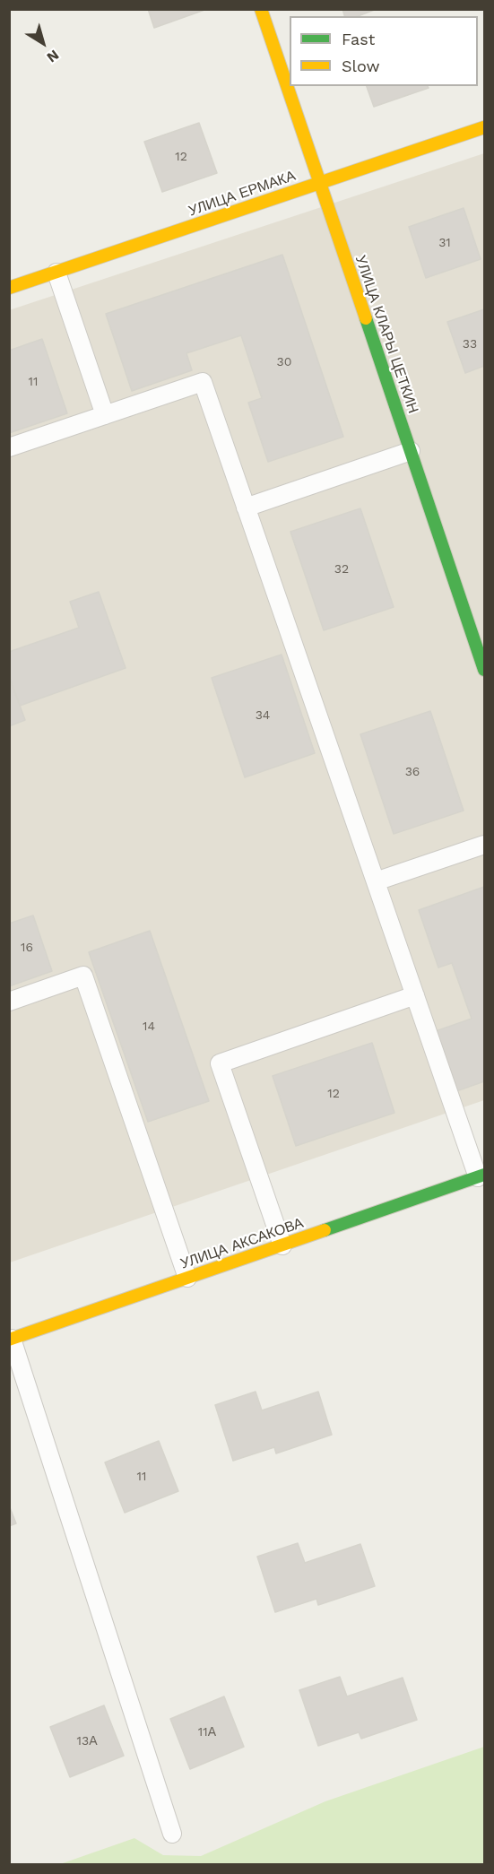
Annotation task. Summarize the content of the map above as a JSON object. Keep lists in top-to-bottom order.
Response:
{
  "streets": {
    "street": ["УЛИЦА ЕРМАКА", "УЛИЦА КЛАРЫ ЦЕТКИН", "УЛИЦА АКСАКОВА"]
  },
  "crossings": [
    ["УЛИЦА ЕРМАКА", "УЛИЦА КЛАРЫ ЦЕТКИН"]
  ],
  "house_numbers": [
    "12",
    "31",
    "33",
    "30",
    "11",
    "32",
    "34",
    "36",
    "16",
    "14",
    "12",
    "11",
    "11А",
    "13А"
  ],
  "legend": ["Fast", "Slow"],
  "north": "bottom right"
}
